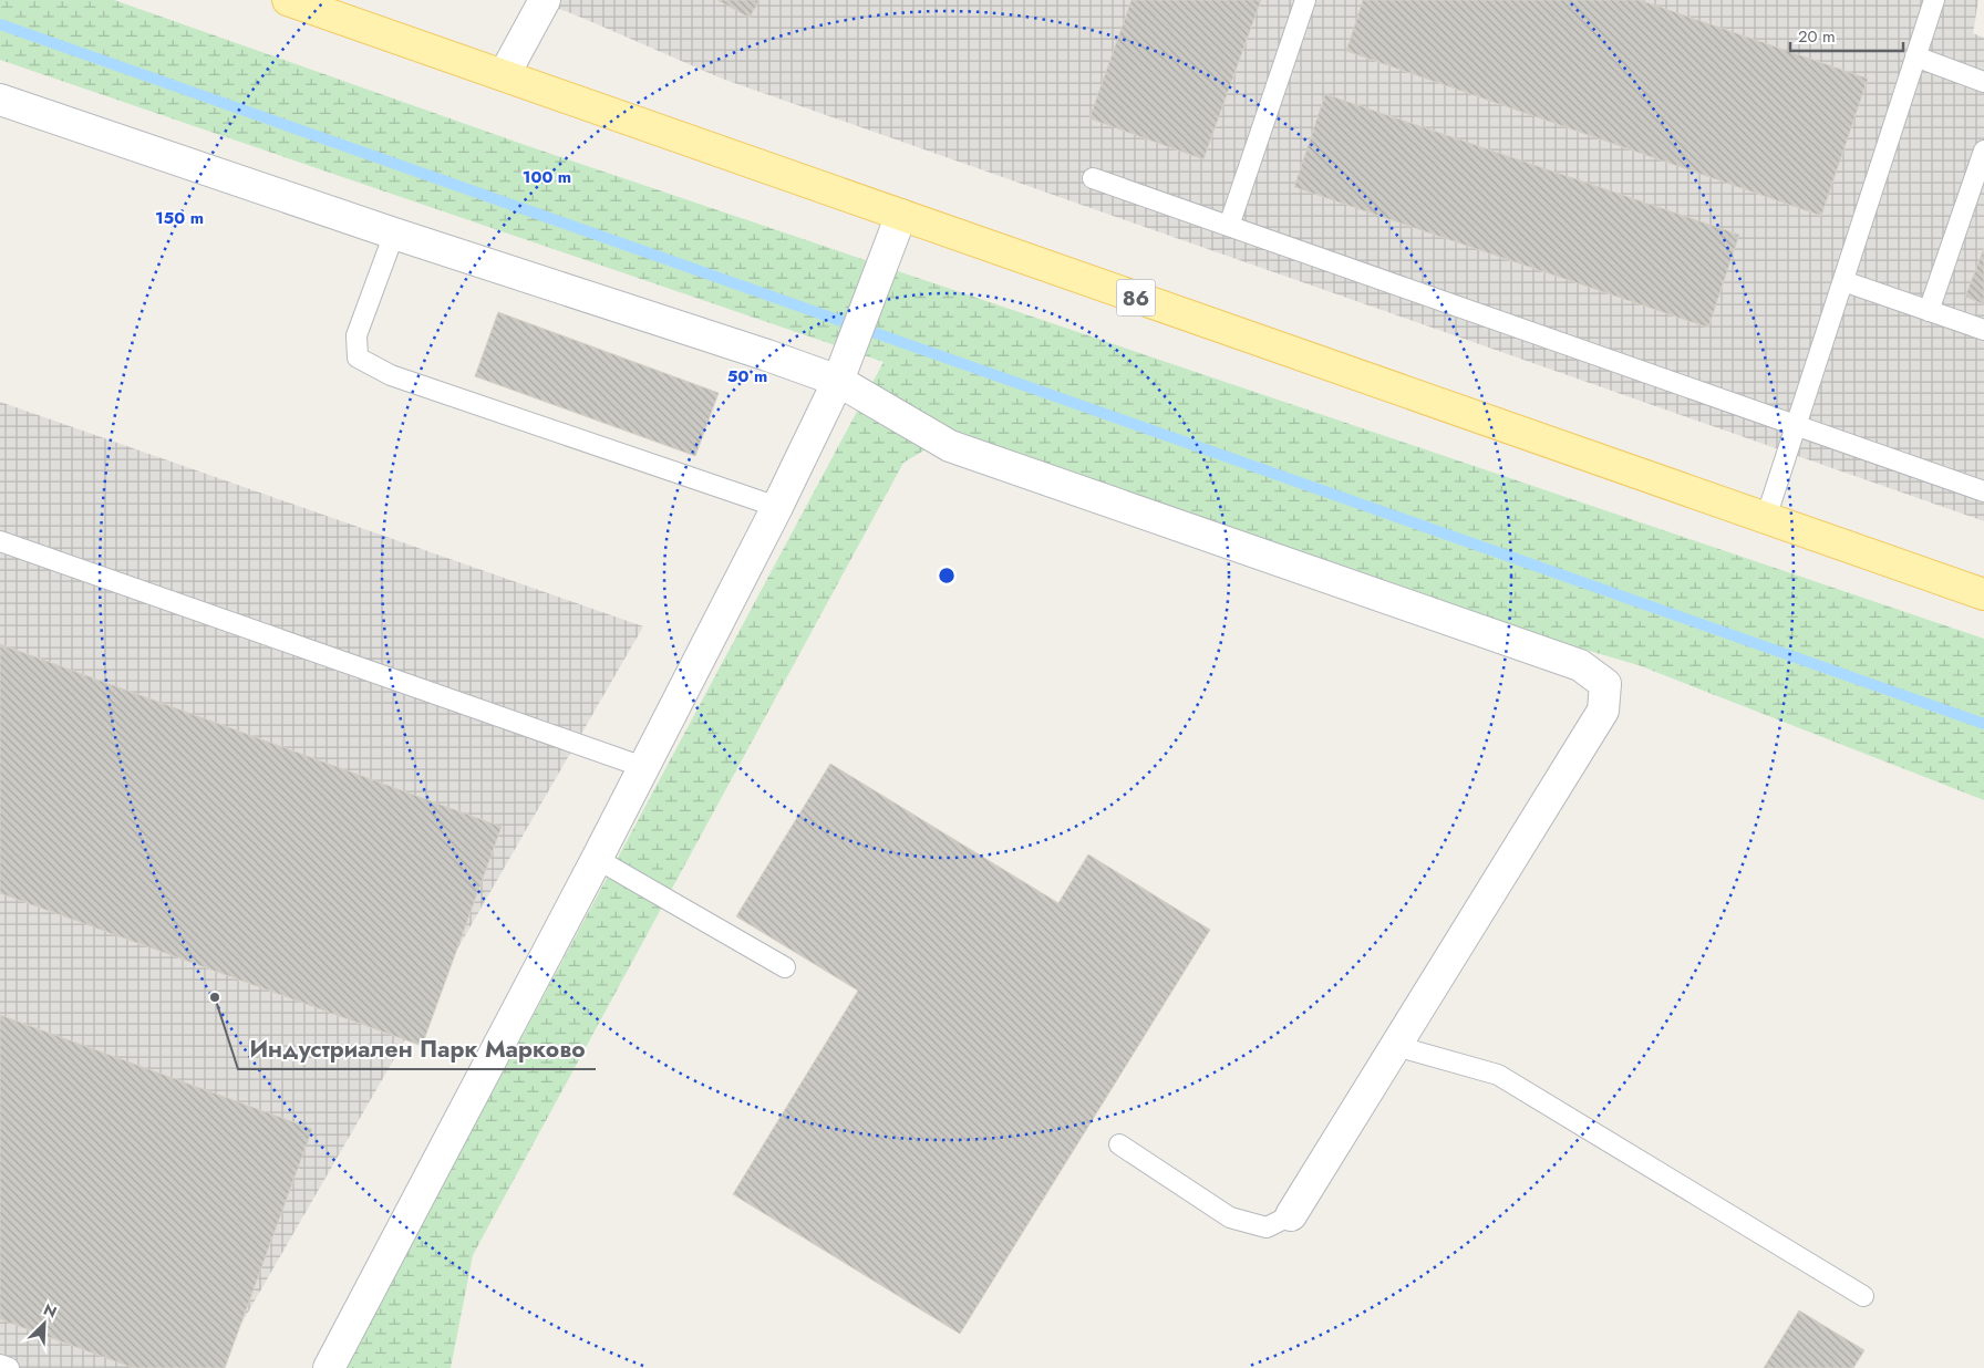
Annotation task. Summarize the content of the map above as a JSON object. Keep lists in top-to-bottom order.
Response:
{
  "streets": {
    "main road": ["86"]
  },
  "places": ["Индустриален Парк Марково"],
  "scale_bar": "20 m",
  "north": "top right",
  "rings": ["100 m", "150 m", "50 m"]
}
